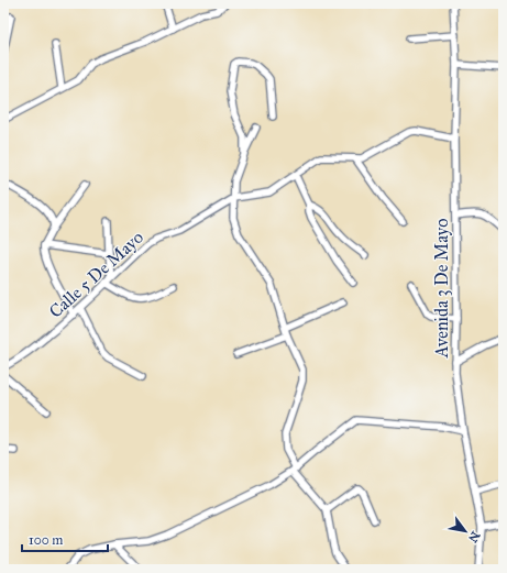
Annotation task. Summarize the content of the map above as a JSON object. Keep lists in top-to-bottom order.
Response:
{
  "streets": {
    "street": ["Calle 5 De Mayo", "Avenida 3 De Mayo"]
  },
  "crossings": [
    ["Calle 5 De Mayo", "Avenida 3 De Mayo"]
  ],
  "scale_bar": "100 m",
  "north": "bottom right"
}
